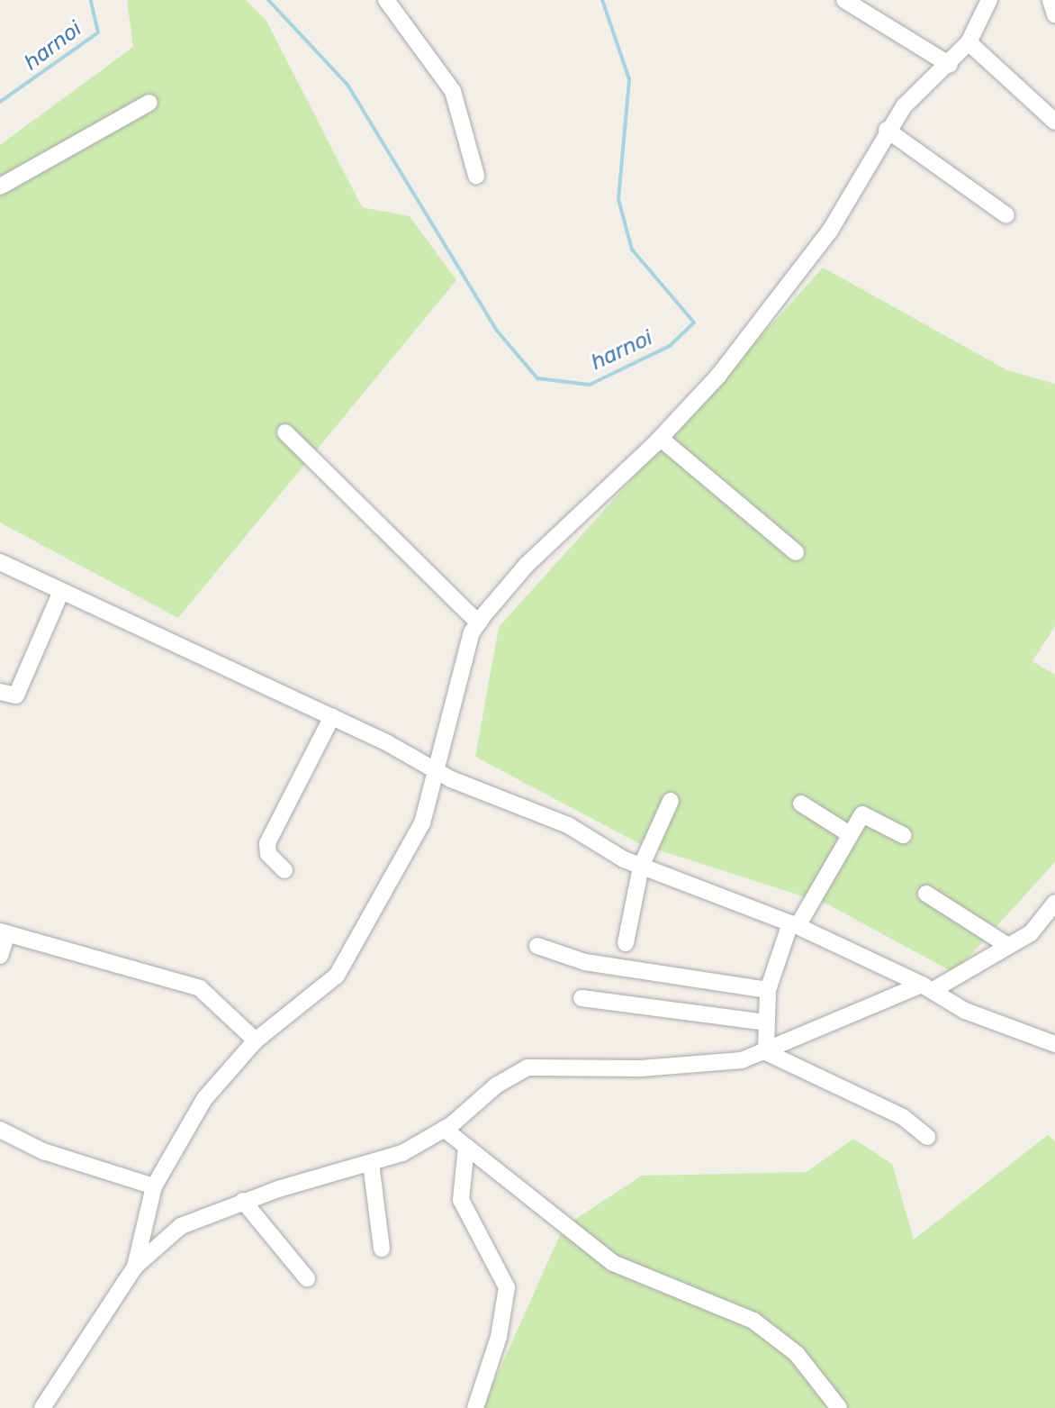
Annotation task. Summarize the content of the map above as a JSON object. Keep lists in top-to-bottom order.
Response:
{
  "water": ["harnoi"]
}
